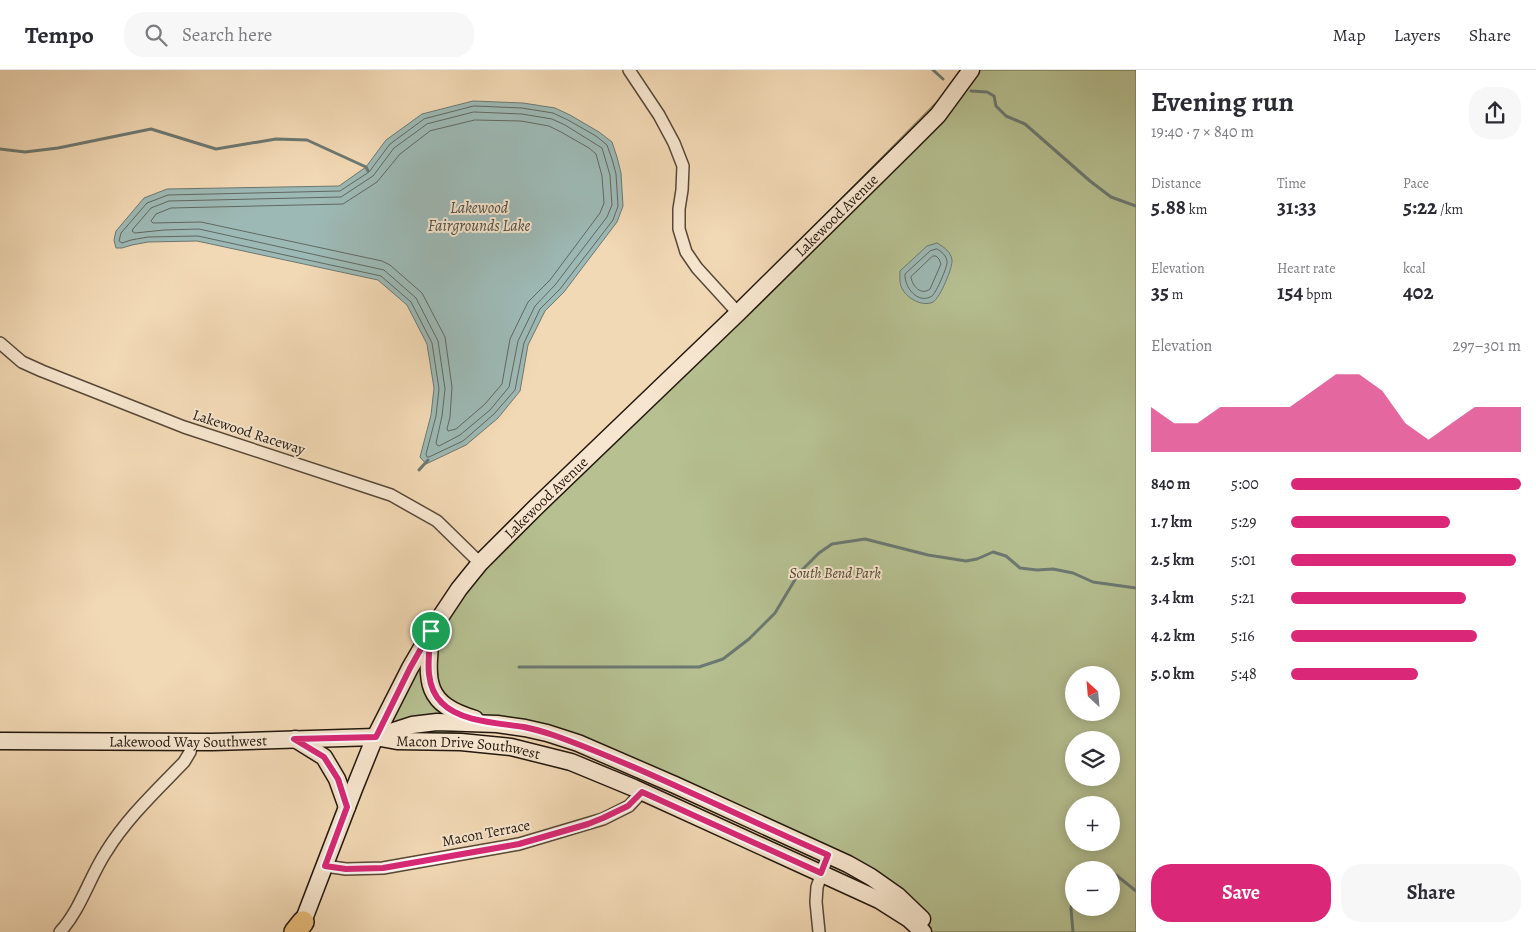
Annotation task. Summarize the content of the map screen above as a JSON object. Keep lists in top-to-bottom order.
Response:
{
  "streets": {
    "street": [
      "Lakewood Avenue",
      "Lakewood Raceway",
      "Lakewood Way Southwest",
      "Macon Drive Southwest",
      "Macon Terrace"
    ]
  },
  "crossings": [
    ["Lakewood Avenue", "Lakewood Raceway"],
    ["Lakewood Avenue", "Lakewood Way Southwest"],
    ["Lakewood Avenue", "Macon Drive Southwest"],
    ["Lakewood Avenue", "Macon Terrace"],
    ["Lakewood Way Southwest", "Macon Drive Southwest"],
    ["Macon Drive Southwest", "Macon Terrace"]
  ],
  "water": ["Lakewood Fairgrounds Lake"],
  "parks": ["South Bend Park"],
  "north": "top left",
  "page": {
    "header": "Tempo",
    "search": "Search here",
    "nav": ["Map", "Layers", "Share"],
    "heading": ["Evening run", "19:40 · 7 × 840 m"],
    "stats": [
      ["Distance", "5.88 km"],
      ["Time", "31:33"],
      ["Pace", "5:22 /km"],
      ["Elevation", "35 m"],
      ["Heart rate", "154 bpm"],
      ["kcal", "402"]
    ],
    "chart": ["Elevation", "297–301 m"],
    "list": [
      {
        "name": "840 m",
        "note": "5:00"
      },
      {
        "name": "1.7 km",
        "note": "5:29"
      },
      {
        "name": "2.5 km",
        "note": "5:01"
      },
      {
        "name": "3.4 km",
        "note": "5:21"
      },
      {
        "name": "4.2 km",
        "note": "5:16"
      },
      {
        "name": "5.0 km",
        "note": "5:48"
      }
    ],
    "map_buttons": ["+", "−"],
    "buttons": ["Save", "Share"]
  }
}
